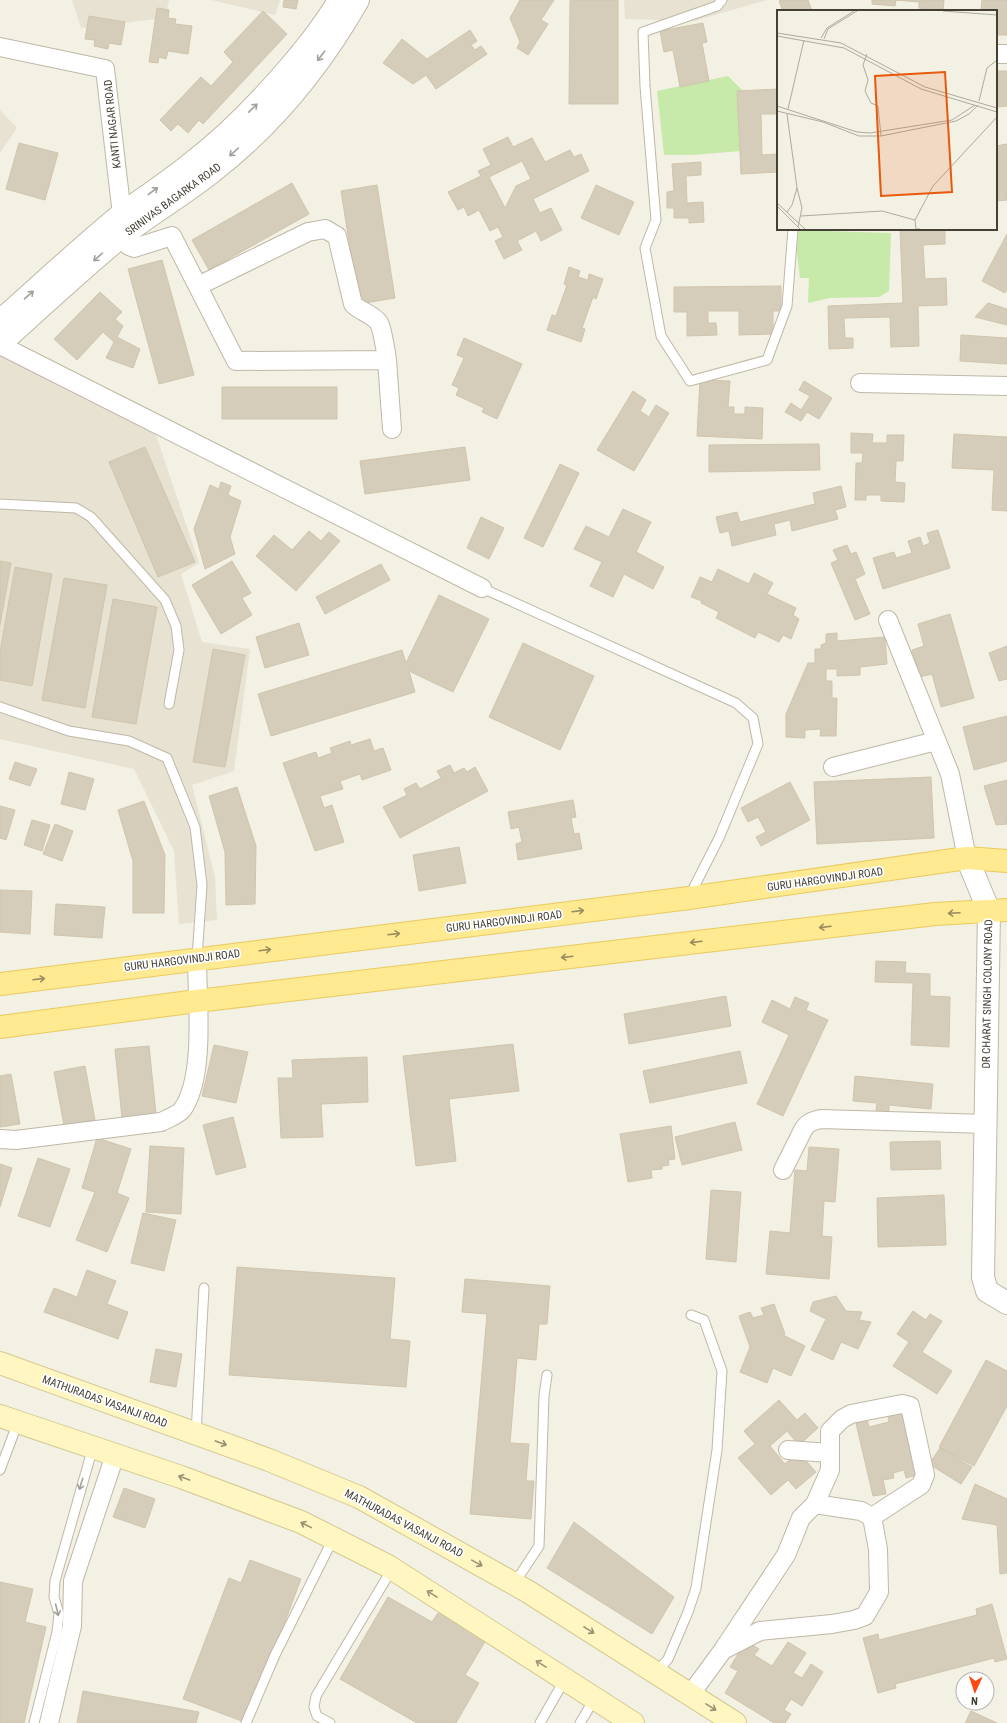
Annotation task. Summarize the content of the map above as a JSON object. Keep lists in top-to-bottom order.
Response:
{
  "streets": {
    "main road": ["GURU HARGOVINDJI ROAD", "MATHURADAS VASANJI ROAD"],
    "street": ["KANTI NAGAR ROAD", "SRINIVAS BAGARKA ROAD", "DR CHARAT SINGH COLONY ROAD"]
  },
  "crossings": [
    ["KANTI NAGAR ROAD", "SRINIVAS BAGARKA ROAD"],
    ["GURU HARGOVINDJI ROAD", "DR CHARAT SINGH COLONY ROAD"]
  ],
  "north": "bottom"
}
